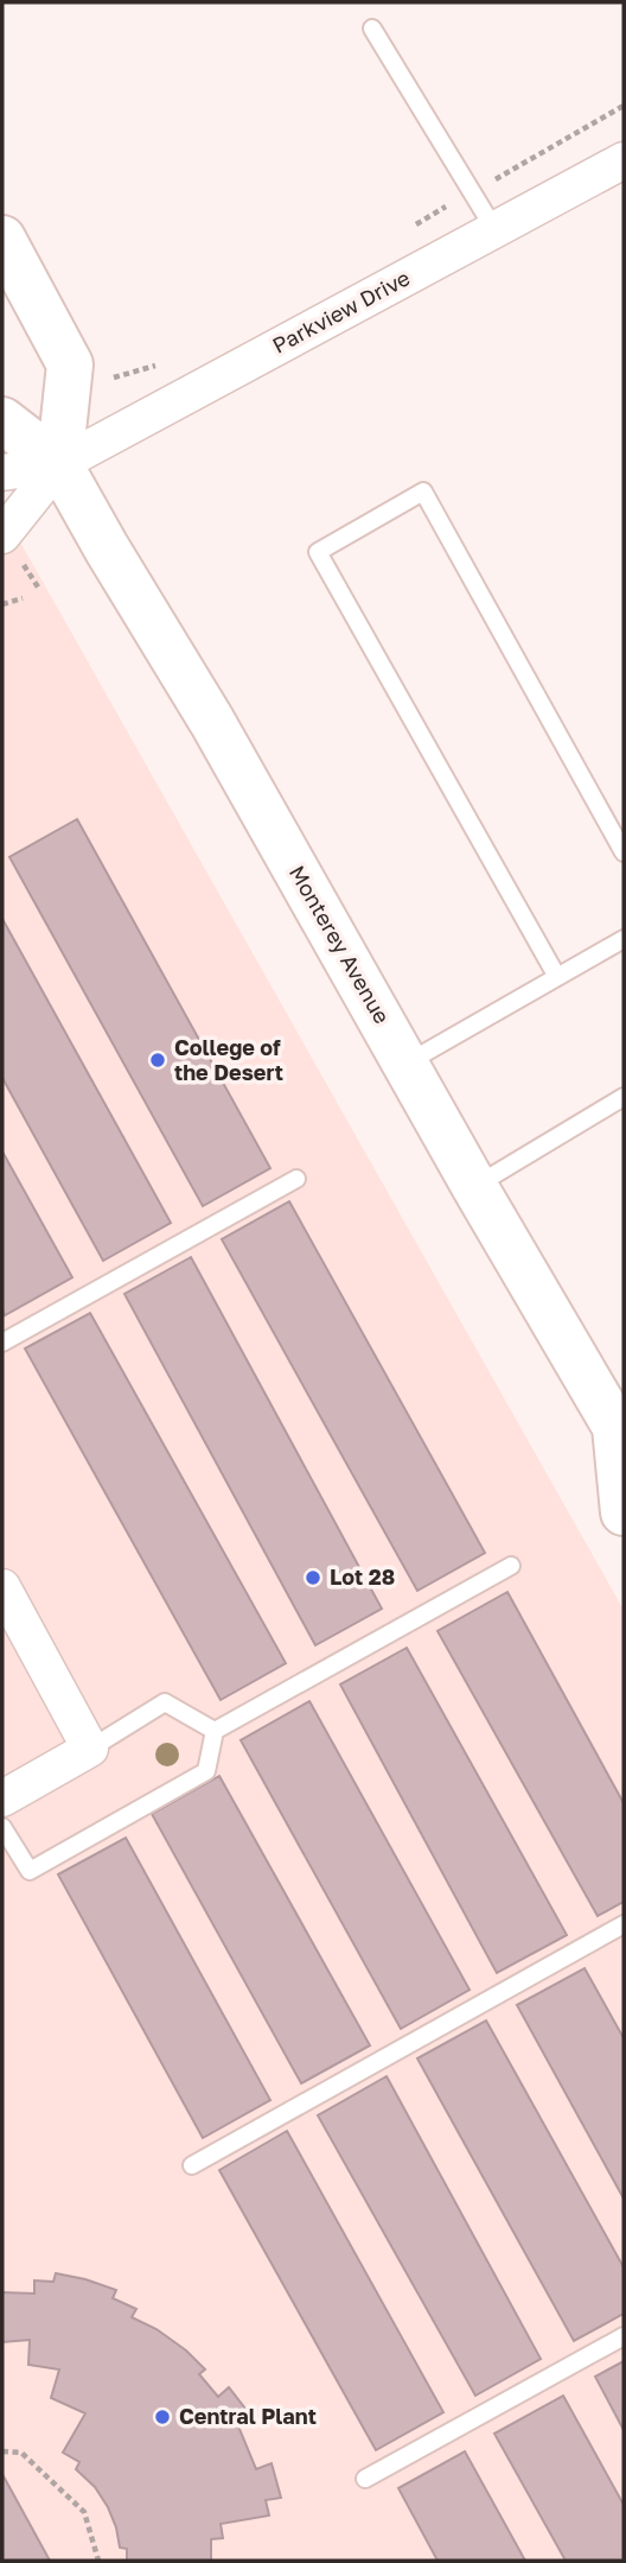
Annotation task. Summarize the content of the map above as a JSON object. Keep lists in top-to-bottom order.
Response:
{
  "streets": {
    "main road": ["Monterey Avenue"],
    "street": ["Parkview Drive"]
  },
  "crossings": [
    ["Parkview Drive", "Monterey Avenue"]
  ],
  "places": ["College of the Desert", "Lot 28", "Central Plant"]
}
